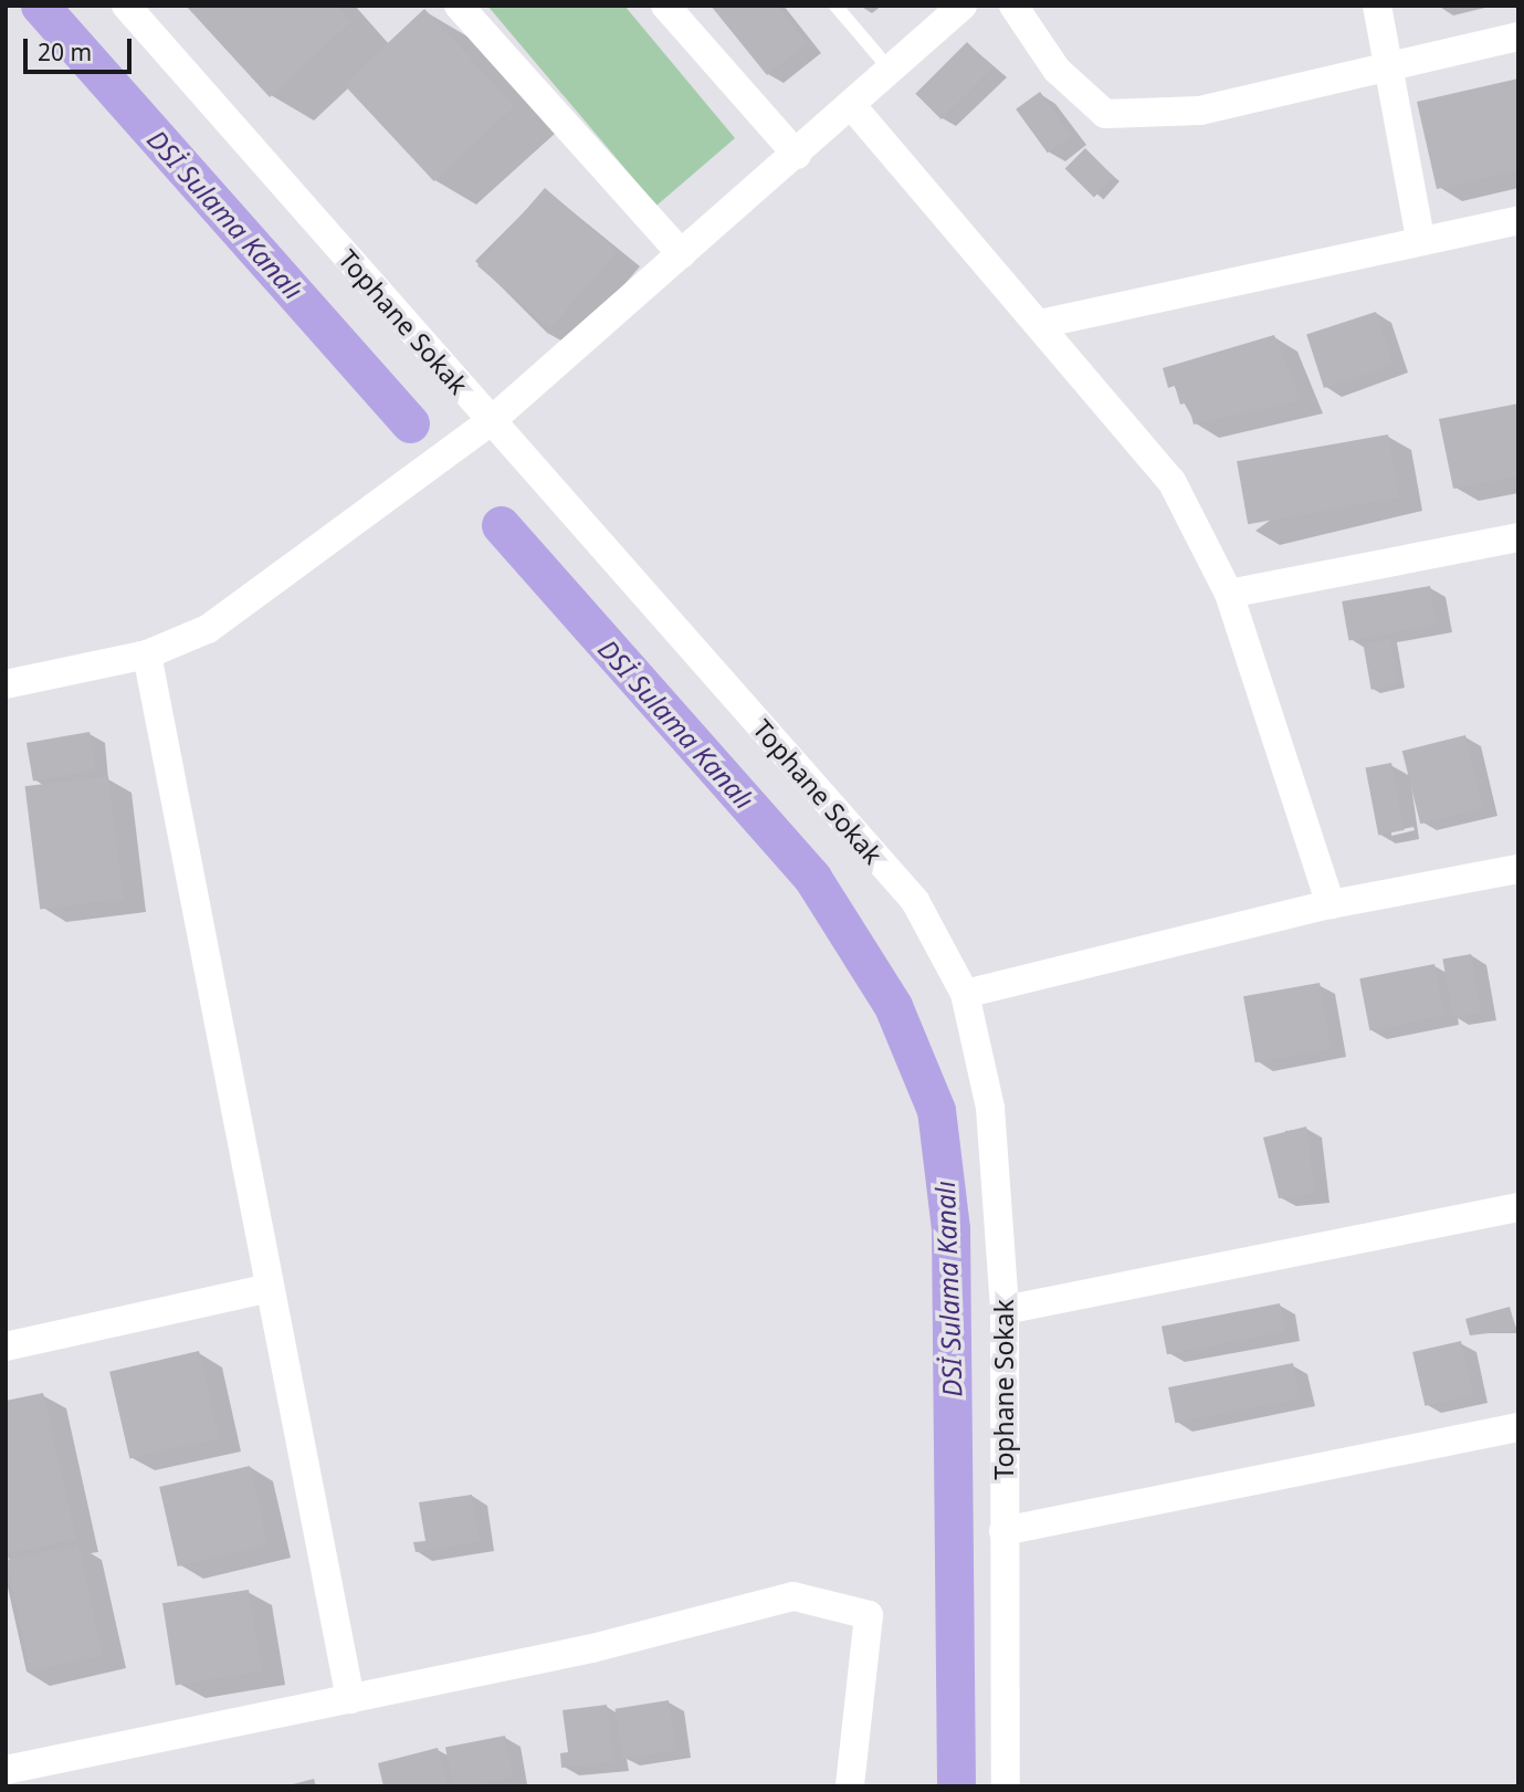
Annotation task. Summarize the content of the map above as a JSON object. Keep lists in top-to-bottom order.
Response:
{
  "streets": {
    "street": ["Tophane Sokak"]
  },
  "water": ["DSİ Sulama Kanalı"],
  "scale_bar": "20 m"
}
